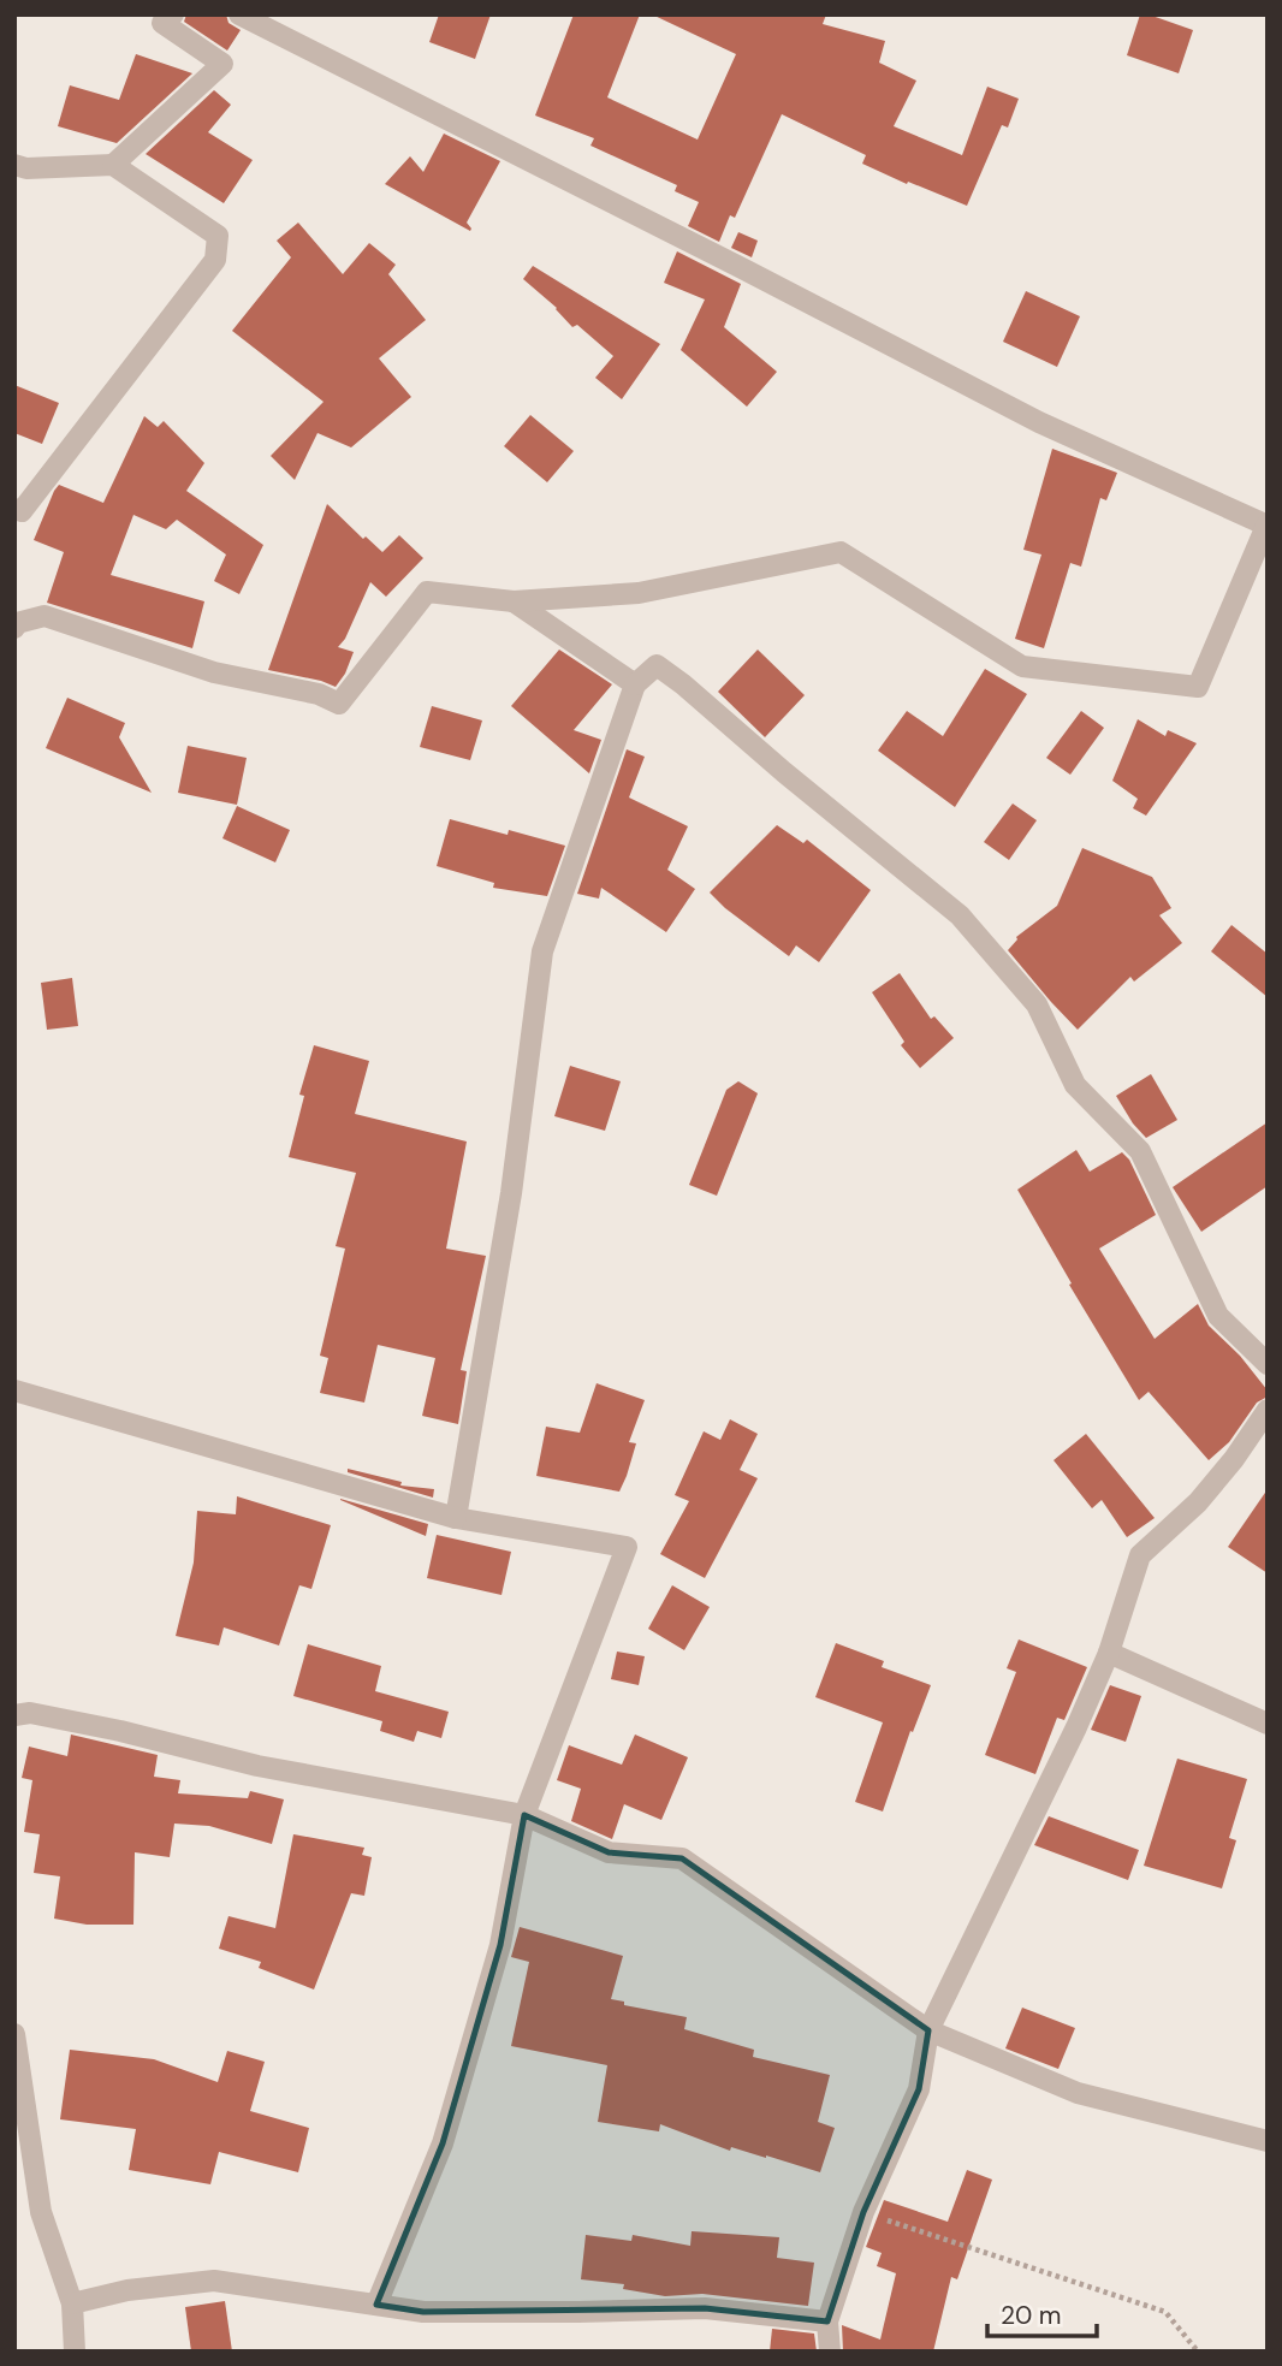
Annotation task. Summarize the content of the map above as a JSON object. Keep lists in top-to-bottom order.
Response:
{
  "scale_bar": "20 m"
}
